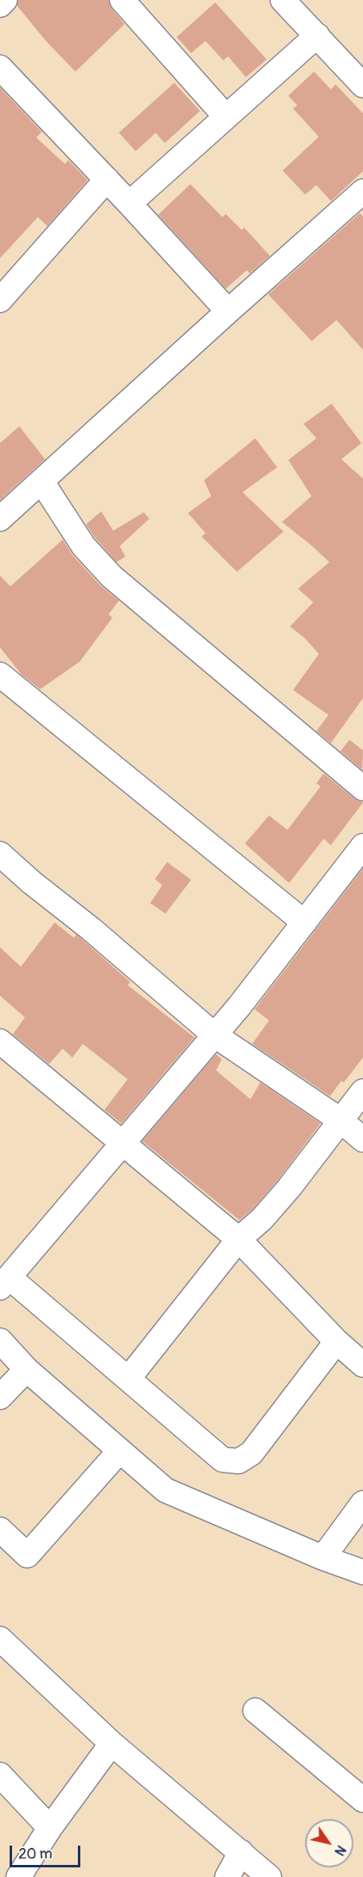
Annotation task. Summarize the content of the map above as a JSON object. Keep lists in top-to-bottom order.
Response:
{
  "scale_bar": "20 m",
  "north": "bottom right"
}
